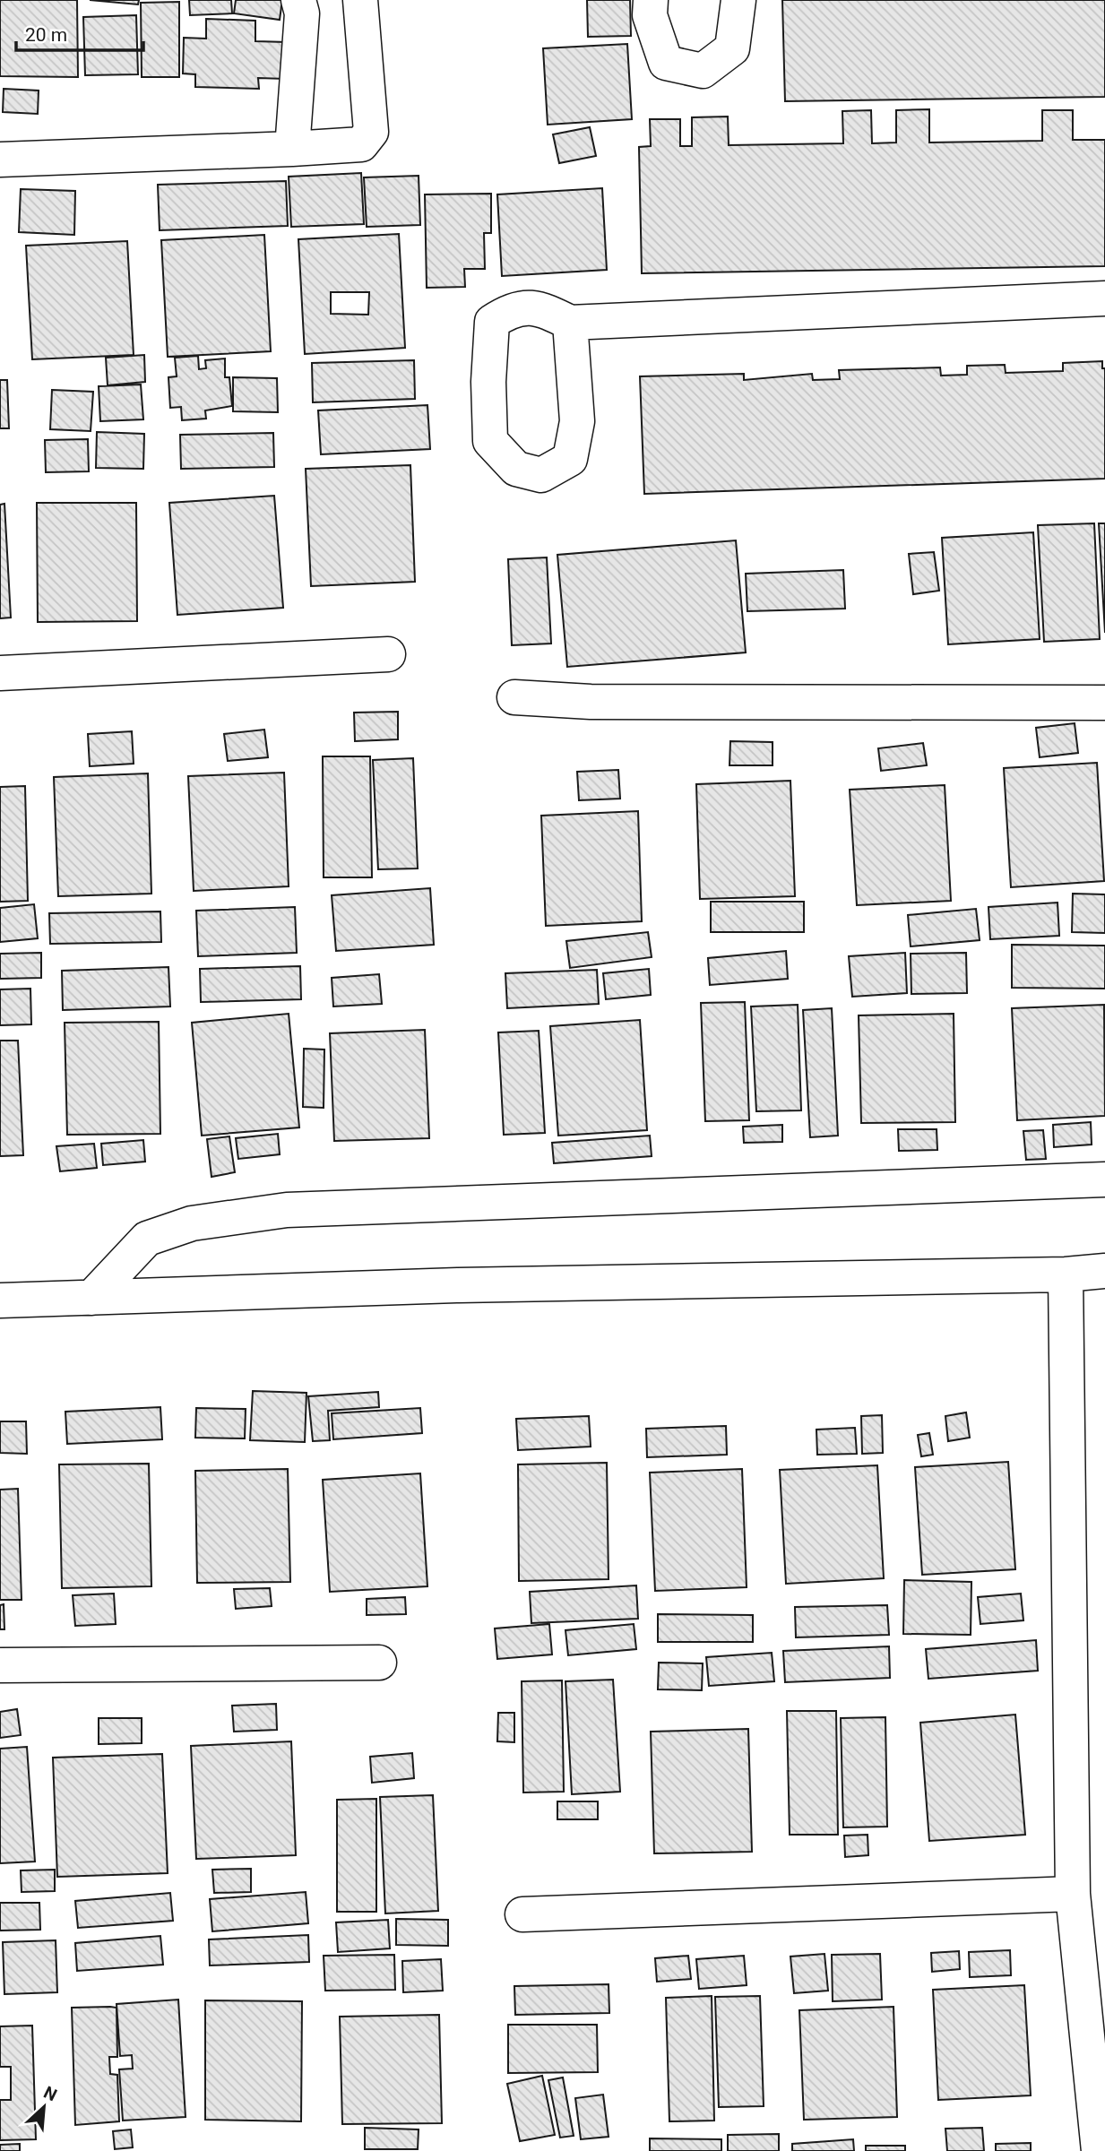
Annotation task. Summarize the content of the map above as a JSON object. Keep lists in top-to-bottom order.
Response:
{
  "scale_bar": "20 m",
  "north": "top right"
}
